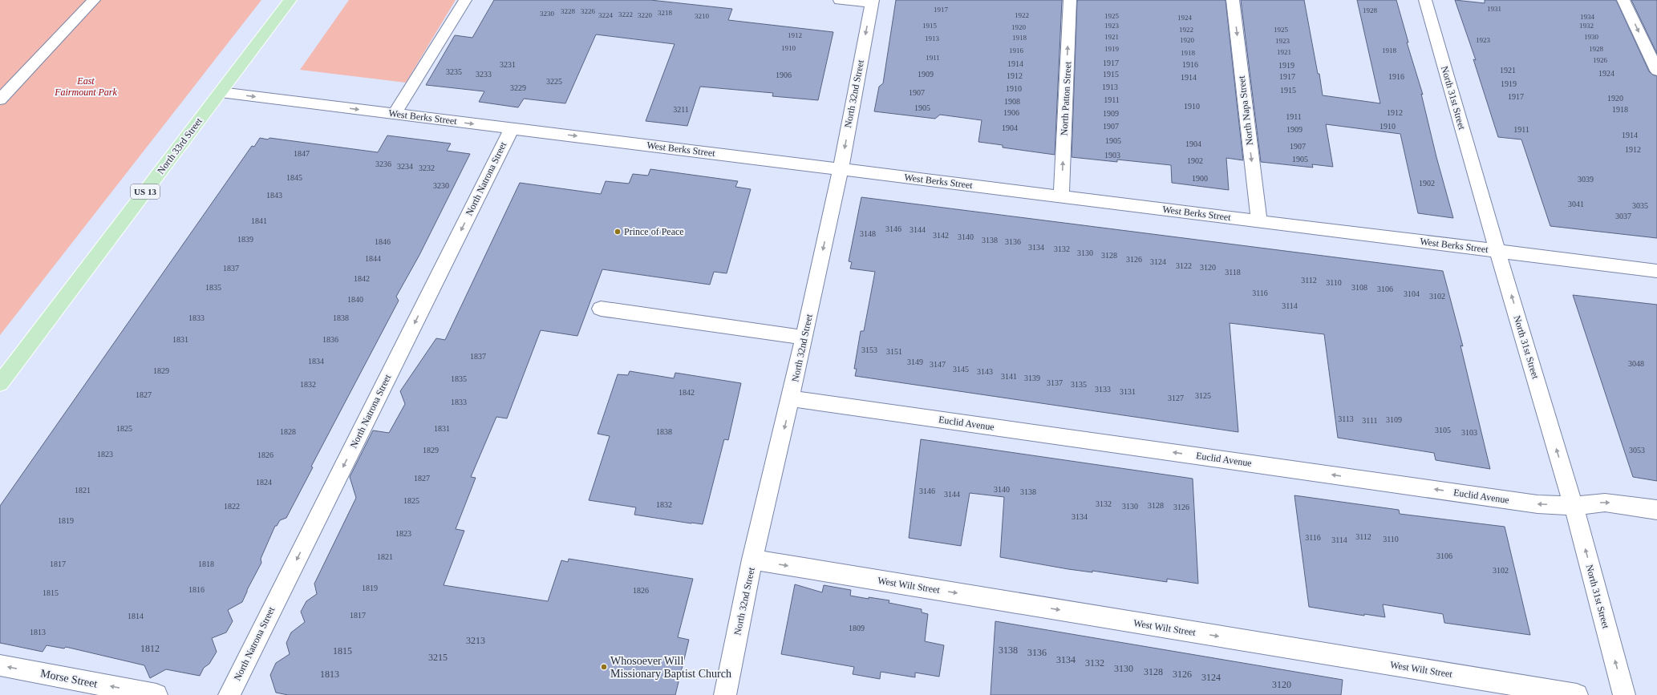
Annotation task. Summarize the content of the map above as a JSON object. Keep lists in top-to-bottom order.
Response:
{
  "streets": {
    "main road": ["North 33rd Street", "US 13"],
    "street": [
      "North 32nd Street",
      "North 31st Street",
      "North Patton Street",
      "North Napa Street",
      "West Berks Street",
      "North Natrona Street",
      "Euclid Avenue",
      "West Wilt Street",
      "Morse Street"
    ]
  },
  "crossings": [
    ["North 32nd Street", "West Berks Street"],
    ["North 32nd Street", "Euclid Avenue"],
    ["North 32nd Street", "West Wilt Street"],
    ["North 31st Street", "West Berks Street"],
    ["North 31st Street", "Euclid Avenue"],
    ["North Patton Street", "West Berks Street"],
    ["North Napa Street", "West Berks Street"],
    ["West Berks Street", "North 33rd Street"],
    ["West Berks Street", "North Natrona Street"]
  ],
  "one_way": [
    "North 32nd Street",
    "North 31st Street",
    "North Patton Street",
    "North Napa Street",
    "West Berks Street",
    "North Natrona Street",
    "Euclid Avenue",
    "West Wilt Street",
    "Morse Street"
  ],
  "parks": ["East Fairmount Park"],
  "places": ["Prince of Peace", "Whosoever Will Missionary Baptist Church"],
  "house_numbers": [
    "1931",
    "1917",
    "1928",
    "3228",
    "3226",
    "3218",
    "3230",
    "3222",
    "3224",
    "3220",
    "1922",
    "3210",
    "1925",
    "1934",
    "1924",
    "1915",
    "1923",
    "1932",
    "1920",
    "1922",
    "1925",
    "1912",
    "1921",
    "1930",
    "1918",
    "1913",
    "1920",
    "1923",
    "1923",
    "1910",
    "1919",
    "1928",
    "1916",
    "1918",
    "1921",
    "1918",
    "1911",
    "1926",
    "1917",
    "1914",
    "3231",
    "1916",
    "1919",
    "1921",
    "3235",
    "1924",
    "3233",
    "1909",
    "1915",
    "1906",
    "1912",
    "1917",
    "1916",
    "1914",
    "3225",
    "1919",
    "1913",
    "3229",
    "1910",
    "1915",
    "1907",
    "1917",
    "1920",
    "1911",
    "1908",
    "1910",
    "1905",
    "3211",
    "1918",
    "1906",
    "1912",
    "1909",
    "1911",
    "1907",
    "1910",
    "1904",
    "1909",
    "1911",
    "1914",
    "1905",
    "1904",
    "1907",
    "1912",
    "1847",
    "1903",
    "1905",
    "1902",
    "3236",
    "3234",
    "3232",
    "1845",
    "1900",
    "3039",
    "1902",
    "3230",
    "1843",
    "3041",
    "3035",
    "3037",
    "1841",
    "3146",
    "3144",
    "3148",
    "3142",
    "3140",
    "1839",
    "3138",
    "1846",
    "3136",
    "3134",
    "3132",
    "3130",
    "3128",
    "1844",
    "3126",
    "3124",
    "3122",
    "3120",
    "1837",
    "3118",
    "1842",
    "3112",
    "3110",
    "1835",
    "3108",
    "3106",
    "3116",
    "3104",
    "3102",
    "1840",
    "3114",
    "1833",
    "1838",
    "1831",
    "1836",
    "3153",
    "3151",
    "1837",
    "1834",
    "3149",
    "3048",
    "3147",
    "3145",
    "1829",
    "3143",
    "3141",
    "3139",
    "1835",
    "3137",
    "1832",
    "3135",
    "3133",
    "3131",
    "1842",
    "1827",
    "3125",
    "3127",
    "1833",
    "3113",
    "3109",
    "3111",
    "1825",
    "1831",
    "3105",
    "1828",
    "1838",
    "3103",
    "1829",
    "3053",
    "1823",
    "1826",
    "1827",
    "1824",
    "3140",
    "1821",
    "3146",
    "3138",
    "3144",
    "1825",
    "3132",
    "1832",
    "3128",
    "1822",
    "3130",
    "3126",
    "3134",
    "1819",
    "1823",
    "3112",
    "3116",
    "3110",
    "3114",
    "3106",
    "1821",
    "1817",
    "1818",
    "3102",
    "1819",
    "1816",
    "1826",
    "1815",
    "1817",
    "1814",
    "1809",
    "1813",
    "3213",
    "1812",
    "3138",
    "1815",
    "3136",
    "3215",
    "3134",
    "3132",
    "3130",
    "3128",
    "1813",
    "3126",
    "3124",
    "3120"
  ]
}
